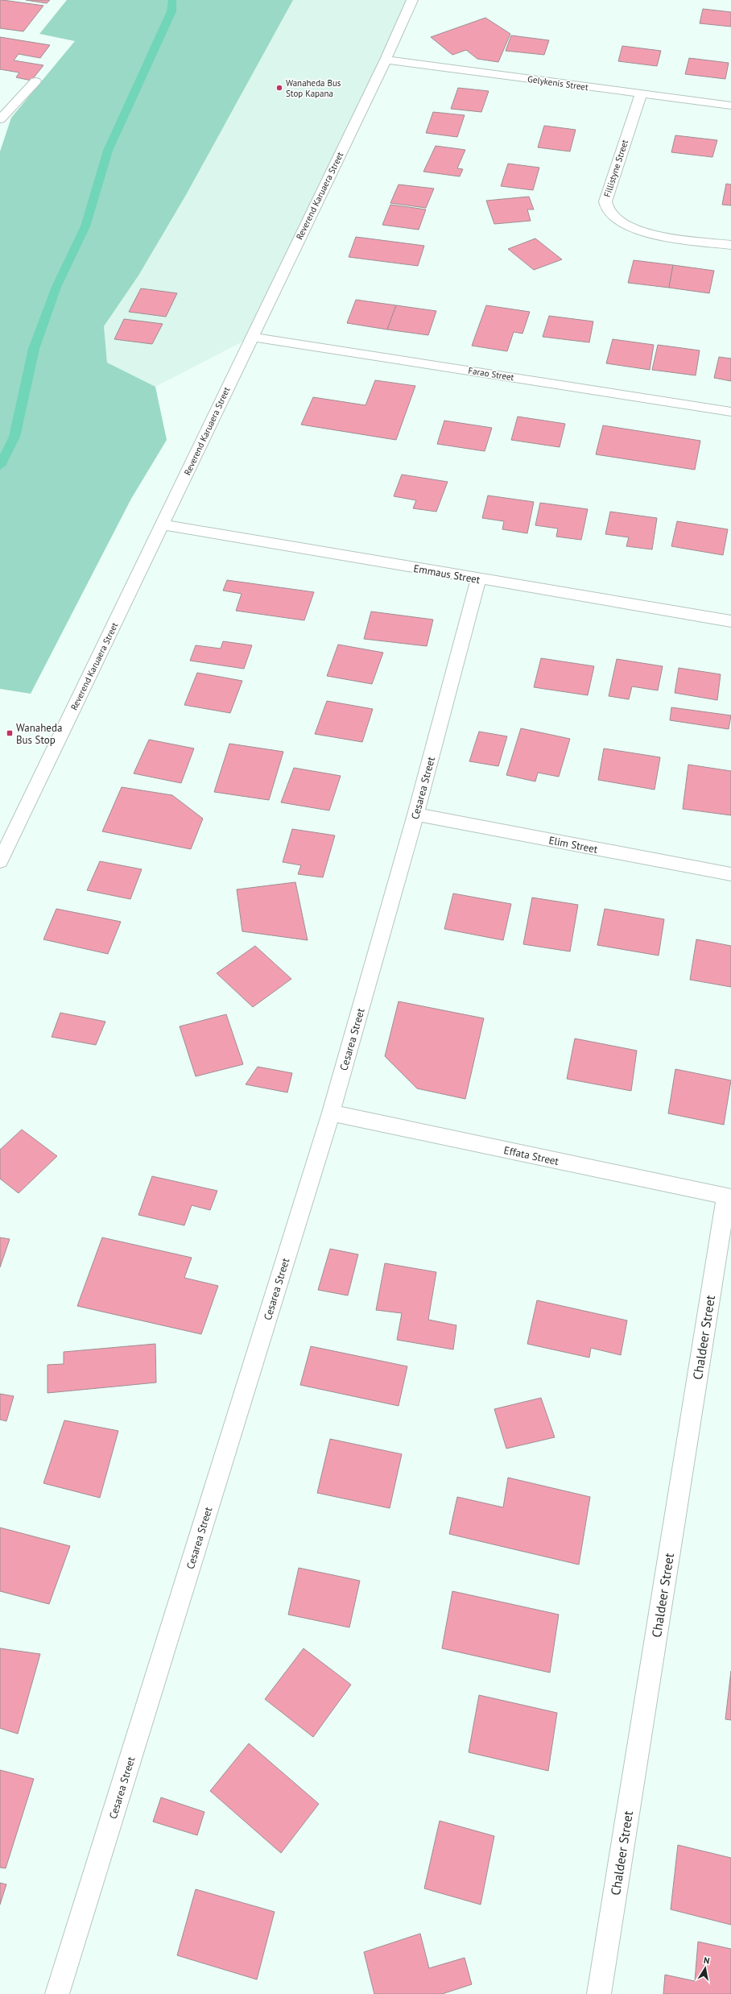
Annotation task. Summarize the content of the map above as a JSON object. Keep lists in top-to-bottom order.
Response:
{
  "streets": {
    "street": [
      "Gelykenis Street",
      "Fillistyne Street",
      "Reverend Karuaera Street",
      "Farao Street",
      "Emmaus Street",
      "Cesarea Street",
      "Elim Street",
      "Effata Street",
      "Chaldeer Street"
    ]
  },
  "crossings": [
    ["Gelykenis Street", "Fillistyne Street"],
    ["Gelykenis Street", "Reverend Karuaera Street"],
    ["Reverend Karuaera Street", "Farao Street"],
    ["Reverend Karuaera Street", "Emmaus Street"],
    ["Emmaus Street", "Cesarea Street"],
    ["Cesarea Street", "Elim Street"],
    ["Cesarea Street", "Effata Street"],
    ["Effata Street", "Chaldeer Street"]
  ],
  "places": {
    "other": ["Wanaheda Bus Stop Kapana"],
    "transit": ["Wanaheda Bus Stop"]
  },
  "north": "top"
}
